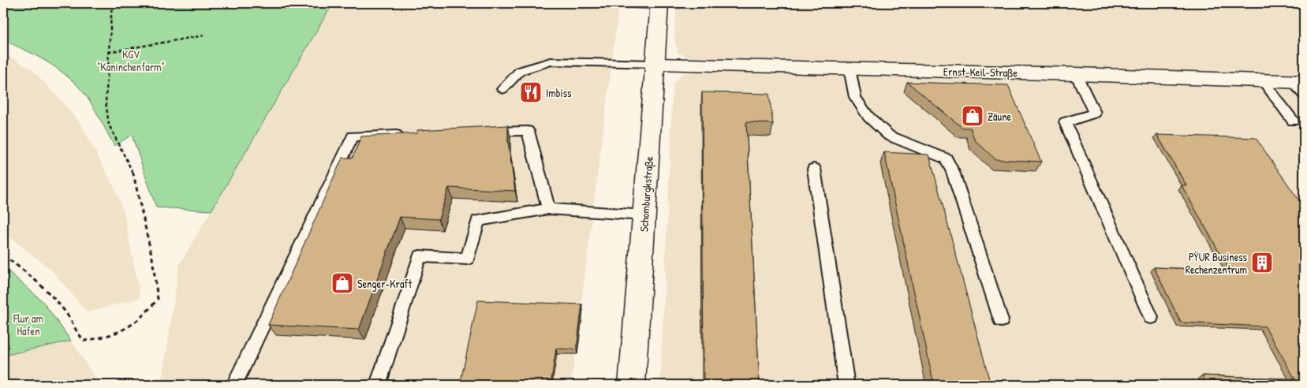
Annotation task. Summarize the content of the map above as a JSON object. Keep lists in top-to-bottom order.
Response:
{
  "streets": {
    "street": ["Ernst-Keil-Straße", "Schomburgkstraße"]
  },
  "crossings": [
    ["Ernst-Keil-Straße", "Schomburgkstraße"]
  ],
  "parks": ["KGV \"Kaninchenfarm\"", "Flur am Hafen"],
  "places": {
    "restaurant": ["Imbiss"],
    "shop": ["Zäune", "Senger-Kraft"],
    "building": ["PŸUR Business Rechenzentrum"]
  }
}
